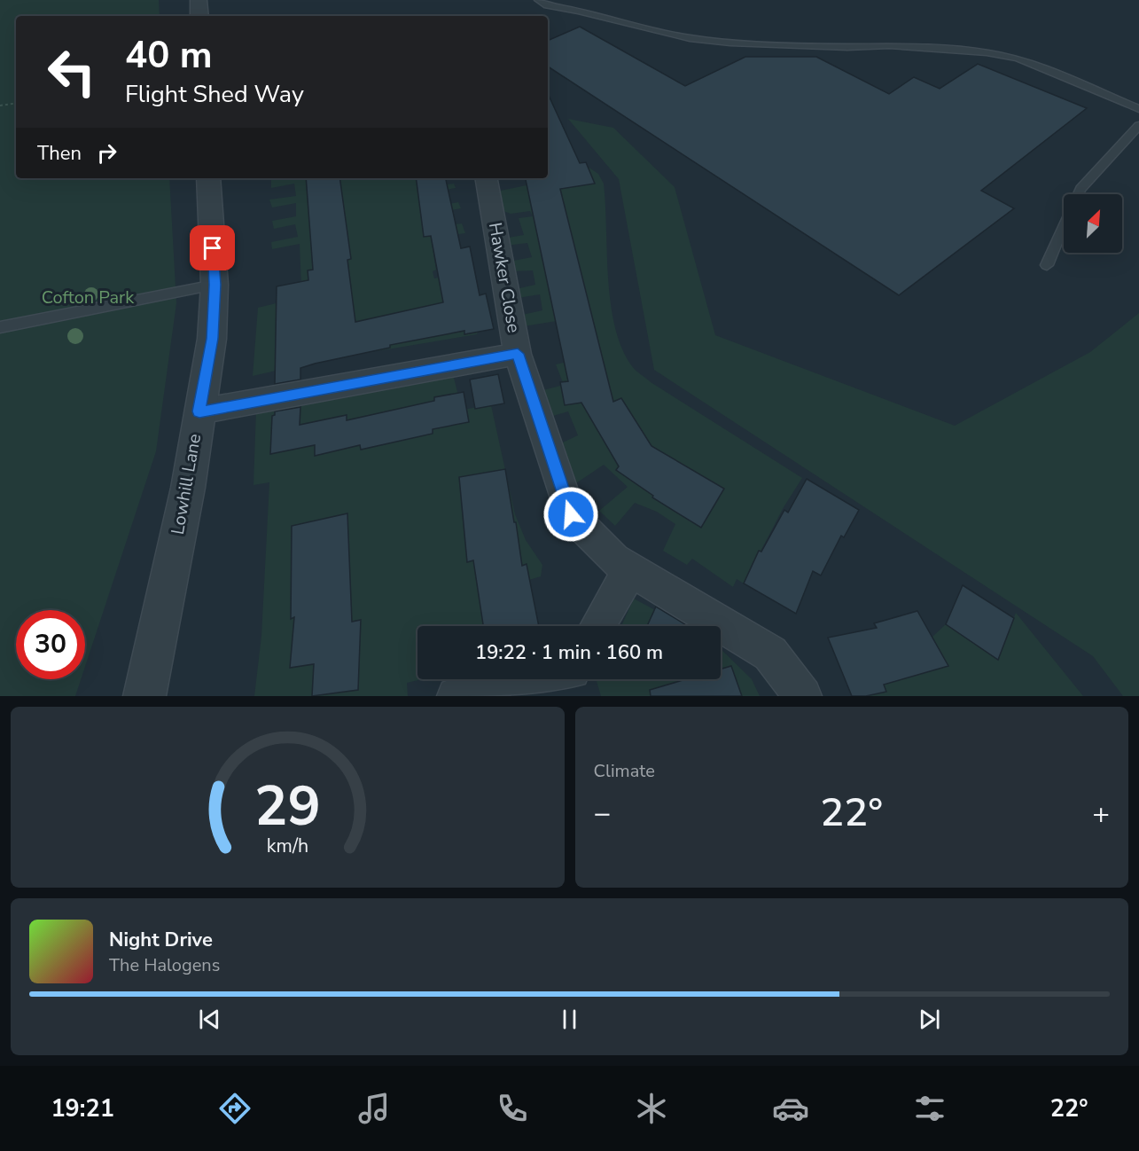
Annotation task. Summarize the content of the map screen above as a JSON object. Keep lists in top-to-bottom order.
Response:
{
  "streets": {
    "street": ["Hawker Close", "Lowhill Lane"]
  },
  "parks": ["Cofton Park"],
  "north": "top right",
  "page": {
    "turn": ["40 m", "Flight Shed Way"],
    "then": "Then",
    "limit": "30",
    "trip": "19:22 · 1 min · 160 m",
    "tile": "Climate",
    "heat": ["−", "22°", "+"],
    "song": ["Night Drive", "The Halogens"],
    "tabs": ["19:21", "22°"],
    "gauge": ["29", "km/h"]
  }
}
